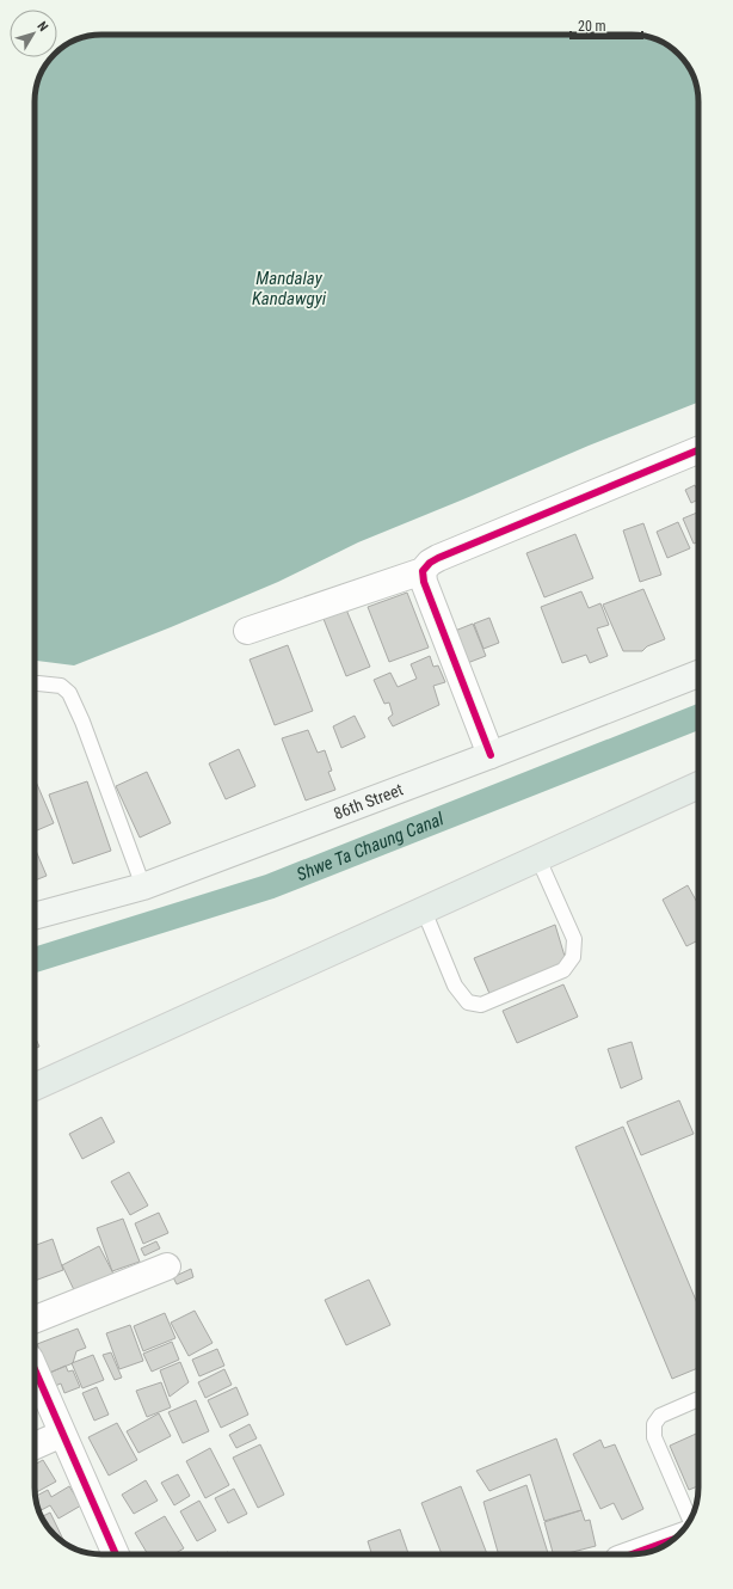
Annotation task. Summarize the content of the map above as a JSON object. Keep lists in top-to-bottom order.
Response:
{
  "streets": {
    "main road": ["86th Street"]
  },
  "water": ["Mandalay Kandawgyi", "Shwe Ta Chaung Canal"],
  "scale_bar": "20 m",
  "north": "top right"
}
